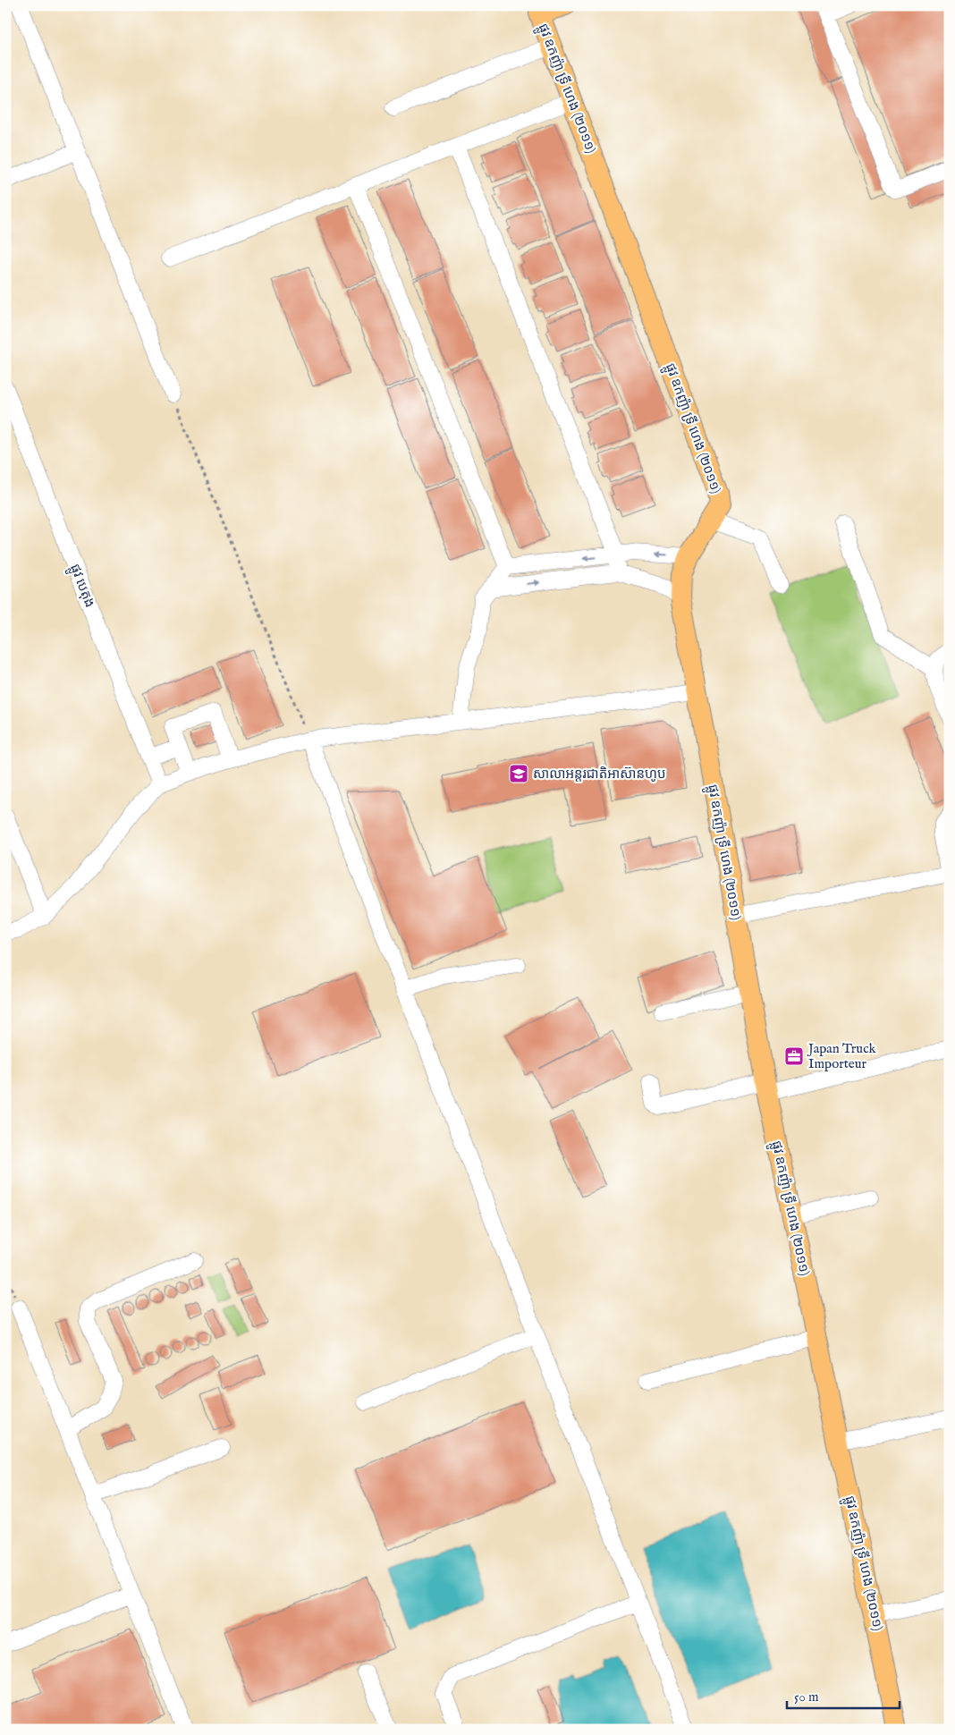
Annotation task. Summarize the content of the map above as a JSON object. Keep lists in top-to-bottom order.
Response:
{
  "streets": {
    "main road": ["ផ្លូវ ឧកញ៉ា ទ្រី ហេង (២០១១)"],
    "street": ["ផ្លូវ បេតុង"]
  },
  "places": {
    "school or university": ["សាលាអន្ដរជាតិអាស៊ានហូប"],
    "office": ["Japan Truck Importeur"]
  },
  "scale_bar": "50 m"
}
